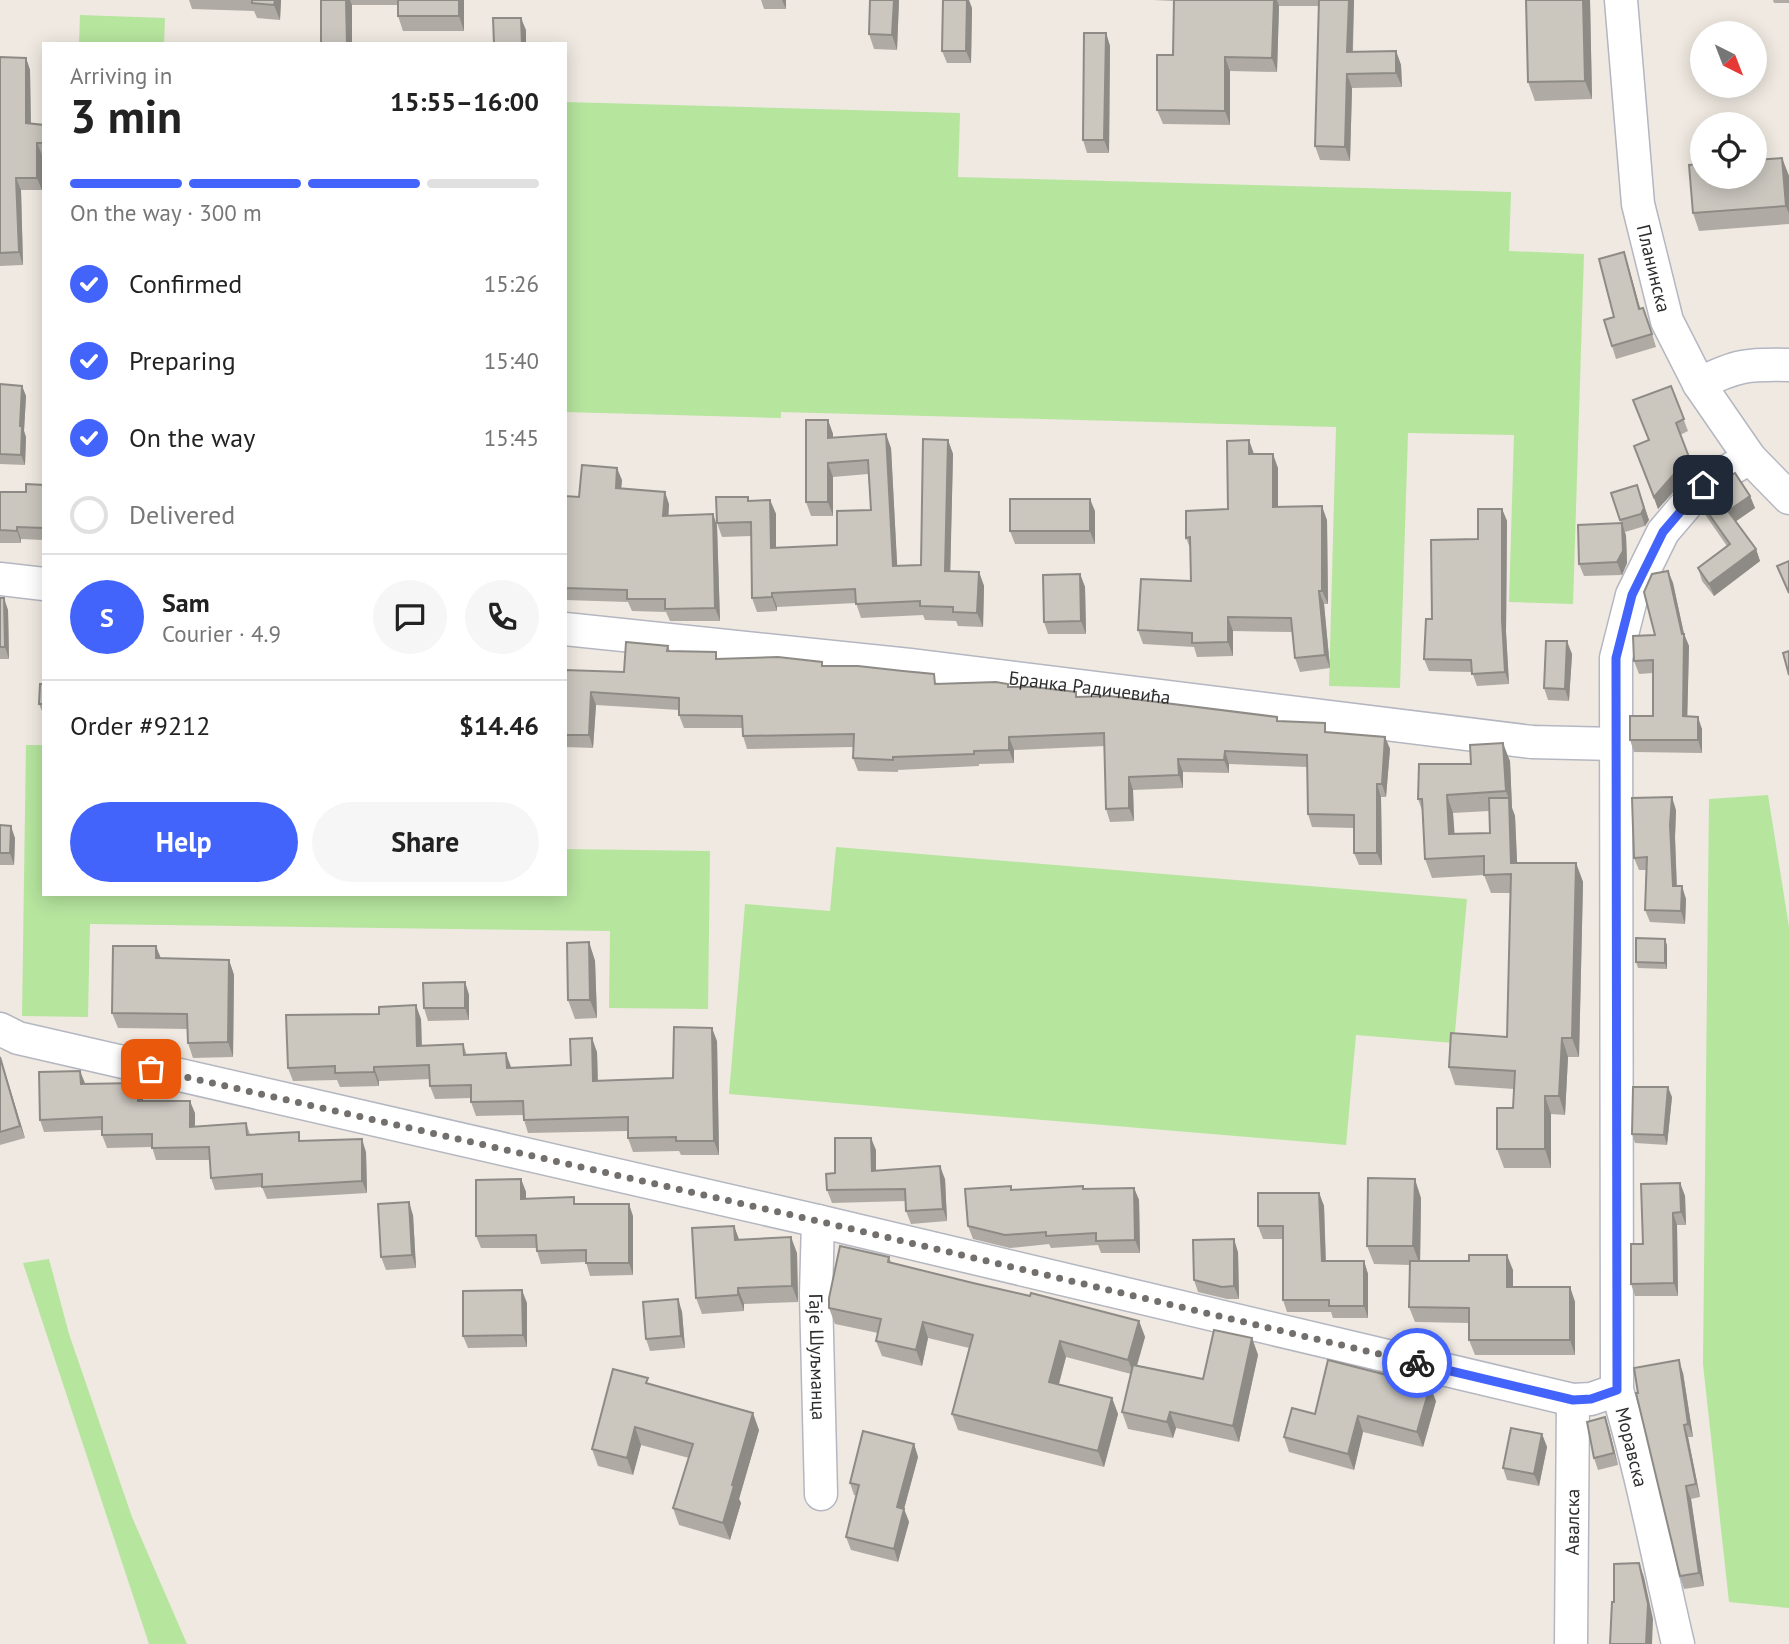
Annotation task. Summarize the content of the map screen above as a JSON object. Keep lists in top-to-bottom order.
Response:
{
  "streets": {
    "street": [
      "Планинска",
      "Бранка Радичевића",
      "Гаје Шуљманца",
      "Моравска",
      "Авалска"
    ]
  },
  "crossings": [
    ["Планинска", "Моравска"],
    ["Бранка Радичевића", "Моравска"]
  ],
  "north": "bottom right",
  "page": {
    "heading": ["3 min", "Arriving in", "15:55–16:00"],
    "panel": [
      "Sam",
      "Courier · 4.9",
      "Order #9212",
      "$14.46"
    ],
    "bar": "On the way · 300 m",
    "list": [
      ["Confirmed", "15:26"],
      ["Preparing", "15:40"],
      ["On the way", "15:45"],
      "Delivered"
    ],
    "round": "S",
    "buttons": ["Help", "Share"]
  }
}
